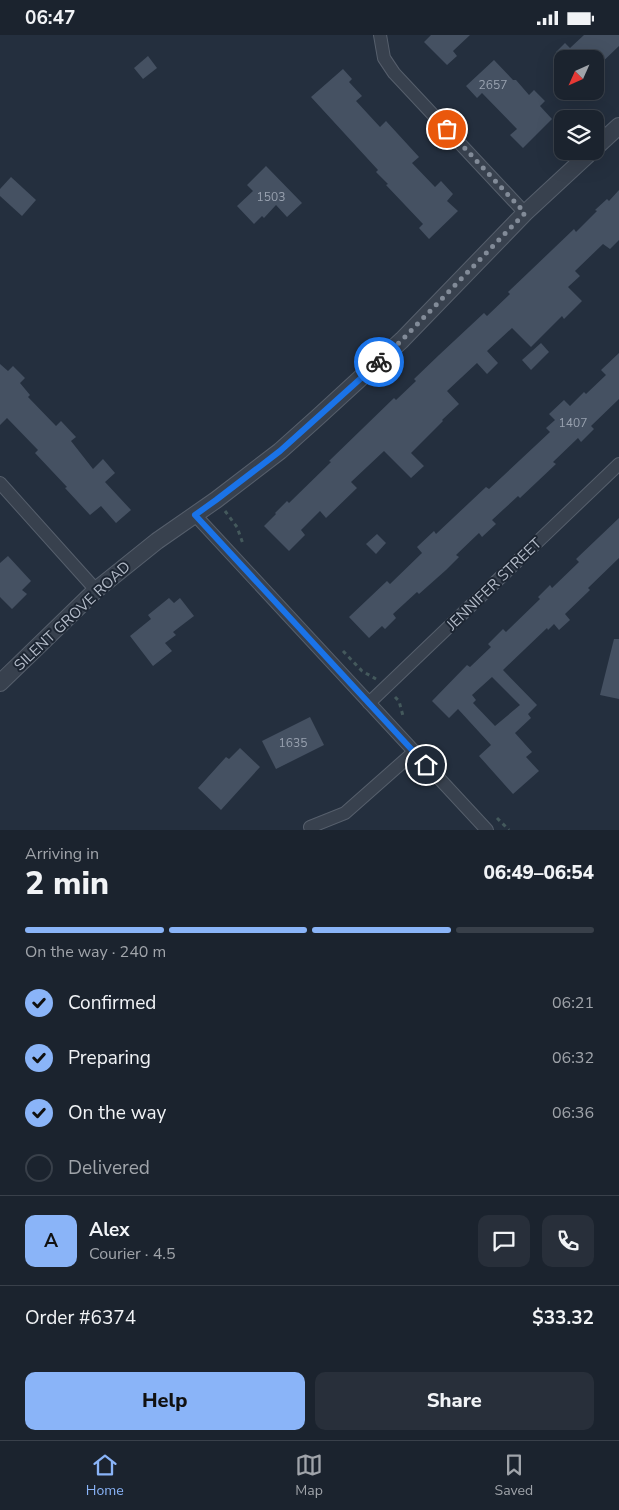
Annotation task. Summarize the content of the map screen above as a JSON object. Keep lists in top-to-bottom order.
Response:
{
  "streets": {
    "street": ["JENNIFER STREET", "SILENT GROVE ROAD"]
  },
  "house_numbers": [
    "2657",
    "1503",
    "1407",
    "1635"
  ],
  "north": "bottom left",
  "page": {
    "status": "06:47",
    "heading": ["2 min", "Arriving in", "06:49–06:54"],
    "panel": [
      "Alex",
      "Courier · 4.5",
      "Order #6374",
      "$33.32"
    ],
    "bar": "On the way · 240 m",
    "list": [
      ["Confirmed", "06:21"],
      ["Preparing", "06:32"],
      ["On the way", "06:36"],
      "Delivered"
    ],
    "round": "A",
    "buttons": ["Help", "Share"],
    "tabs": ["Home", "Map", "Saved"]
  }
}
